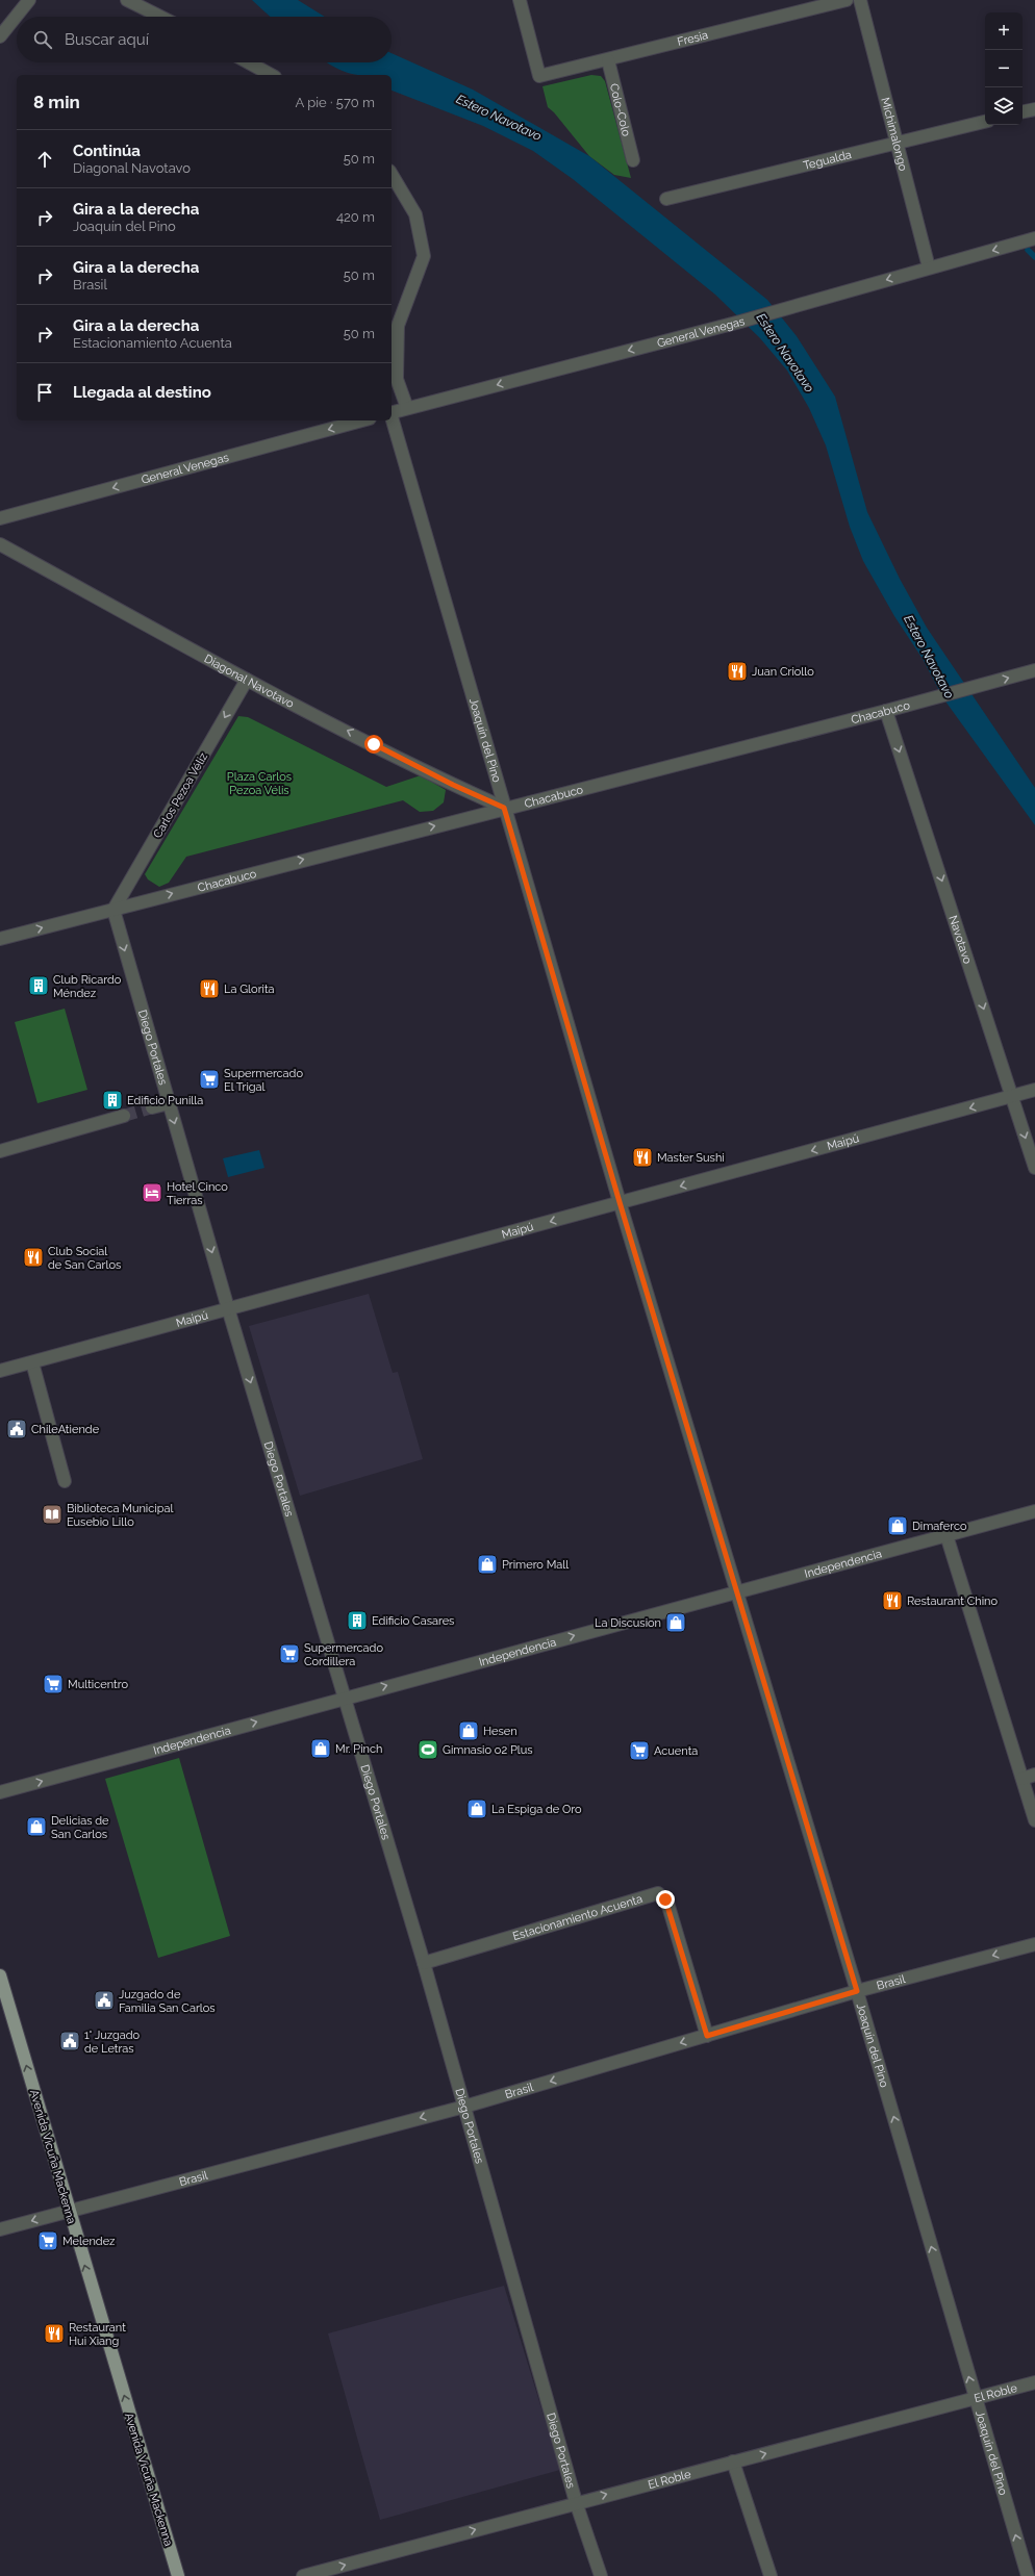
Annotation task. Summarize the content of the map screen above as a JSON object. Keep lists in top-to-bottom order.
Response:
{
  "streets": {
    "main road": ["Avenida Vicuña Mackenna"],
    "street": [
      "Fresia",
      "Colo-Colo",
      "Michimalongo",
      "Tegualda",
      "General Venegas",
      "Diagonal Navotavo",
      "Chacabuco",
      "Joaquín del Pino",
      "Carlos Pezoa Véliz",
      "Navotavo",
      "Diego Portales",
      "Maipú",
      "Independencia",
      "Estacionamiento Acuenta",
      "Brasil",
      "El Roble"
    ]
  },
  "crossings": [
    ["Fresia", "Colo-Colo"],
    ["Michimalongo", "Tegualda"],
    ["Michimalongo", "General Venegas"],
    ["Diagonal Navotavo", "Chacabuco"],
    ["Diagonal Navotavo", "Joaquín del Pino"],
    ["Diagonal Navotavo", "Carlos Pezoa Véliz"],
    ["Chacabuco", "Joaquín del Pino"],
    ["Chacabuco", "Carlos Pezoa Véliz"],
    ["Chacabuco", "Navotavo"],
    ["Chacabuco", "Diego Portales"],
    ["Joaquín del Pino", "Maipú"],
    ["Joaquín del Pino", "Independencia"],
    ["Joaquín del Pino", "Brasil"],
    ["Joaquín del Pino", "El Roble"],
    ["Carlos Pezoa Véliz", "Diego Portales"],
    ["Navotavo", "Maipú"],
    ["Diego Portales", "Maipú"],
    ["Diego Portales", "Independencia"],
    ["Diego Portales", "Estacionamiento Acuenta"],
    ["Diego Portales", "Brasil"],
    ["Diego Portales", "El Roble"],
    ["Estacionamiento Acuenta", "Brasil"],
    ["Brasil", "Avenida Vicuña Mackenna"]
  ],
  "one_way": [
    "General Venegas",
    "Diagonal Navotavo",
    "Chacabuco",
    "Carlos Pezoa Véliz",
    "Navotavo",
    "Diego Portales",
    "Maipú",
    "Independencia",
    "Brasil",
    "Avenida Vicuña Mackenna",
    "El Roble"
  ],
  "water": ["Estero Navotavo"],
  "parks": ["Plaza Carlos Pezoa Vélis"],
  "places": {
    "restaurant": [
      "Juan Criollo",
      "La Glorita",
      "Master Sushi",
      "Club Social de San Carlos",
      "Restaurant Chino",
      "Restaurant Hui Xiang"
    ],
    "building": ["Club Ricardo Méndez", "Edificio Punilla", "Edificio Casares"],
    "supermarket": [
      "Supermercado El Trigal",
      "Supermercado Cordillera",
      "Multicentro",
      "Acuenta",
      "Melendez"
    ],
    "hotel": ["Hotel Cinco Tierras"],
    "public building": ["ChileAtiende", "Juzgado de Familia San Carlos", "1° Juzgado de Letras"],
    "library": ["Biblioteca Municipal Eusebio Lillo"],
    "shop": [
      "Dimaferco",
      "Primero Mall",
      "La Discusion",
      "Hesen",
      "Mr. Pinch",
      "La Espiga de Oro",
      "Delicias de San Carlos"
    ],
    "sports": ["Gimnasio o2 Plus"]
  },
  "page": {
    "map_buttons": ["+", "−"],
    "search": "Buscar aquí",
    "heading": ["8 min", "A pie · 570 m"],
    "list": [
      ["Continúa", "Diagonal Navotavo", "50 m"],
      ["Gira a la derecha", "Joaquín del Pino", "420 m"],
      ["Gira a la derecha", "Brasil", "50 m"],
      ["Gira a la derecha", "Estacionamiento Acuenta", "50 m"],
      "Llegada al destino"
    ]
  }
}
